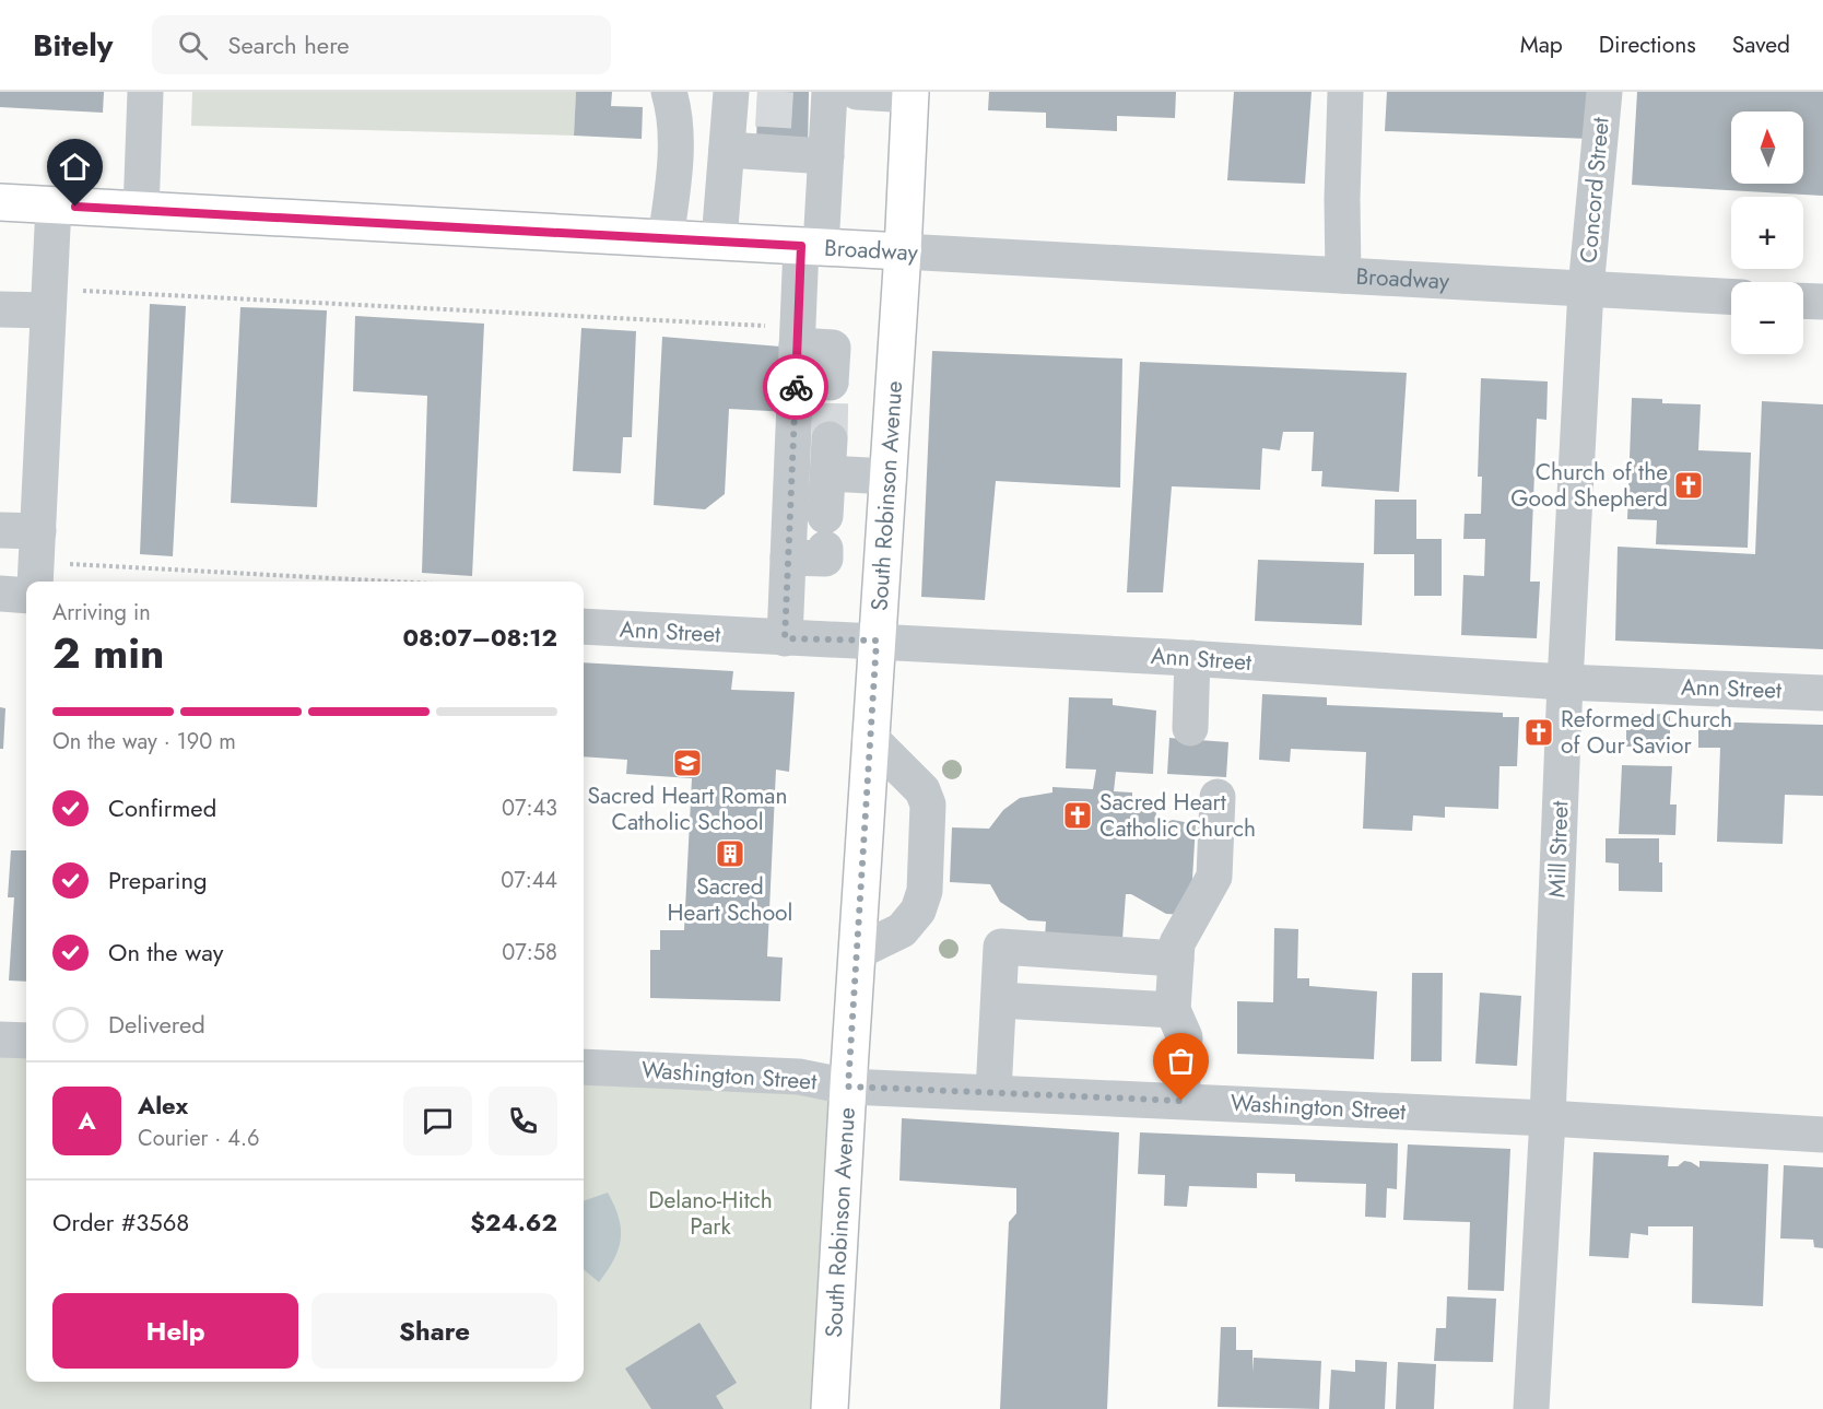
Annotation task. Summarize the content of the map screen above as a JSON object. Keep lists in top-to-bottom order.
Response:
{
  "streets": {
    "main road": ["Broadway", "South Robinson Avenue"],
    "street": [
      "Concord Street",
      "Ann Street",
      "Mill Street",
      "Washington Street"
    ]
  },
  "crossings": [
    ["Concord Street", "Broadway"],
    ["Concord Street", "Mill Street"],
    ["Broadway", "South Robinson Avenue"],
    ["Broadway", "Mill Street"],
    ["South Robinson Avenue", "Ann Street"],
    ["South Robinson Avenue", "Washington Street"],
    ["Ann Street", "Mill Street"],
    ["Mill Street", "Washington Street"]
  ],
  "parks": ["Delano-Hitch Park"],
  "places": {
    "church": ["Church of the Good Shepherd", "Reformed Church of Our Savior", "Sacred Heart Catholic Church"],
    "school or university": ["Sacred Heart Roman Catholic School"],
    "building": ["Sacred Heart School"]
  },
  "north": "top",
  "page": {
    "header": "Bitely",
    "search": "Search here",
    "nav": ["Map", "Directions", "Saved"],
    "map_buttons": ["+", "−"],
    "heading": ["2 min", "Arriving in", "08:07–08:12"],
    "panel": [
      "Alex",
      "Courier · 4.6",
      "Order #3568",
      "$24.62"
    ],
    "bar": "On the way · 190 m",
    "list": [
      ["Confirmed", "07:43"],
      ["Preparing", "07:44"],
      ["On the way", "07:58"],
      "Delivered"
    ],
    "round": "A",
    "buttons": ["Help", "Share"]
  }
}
